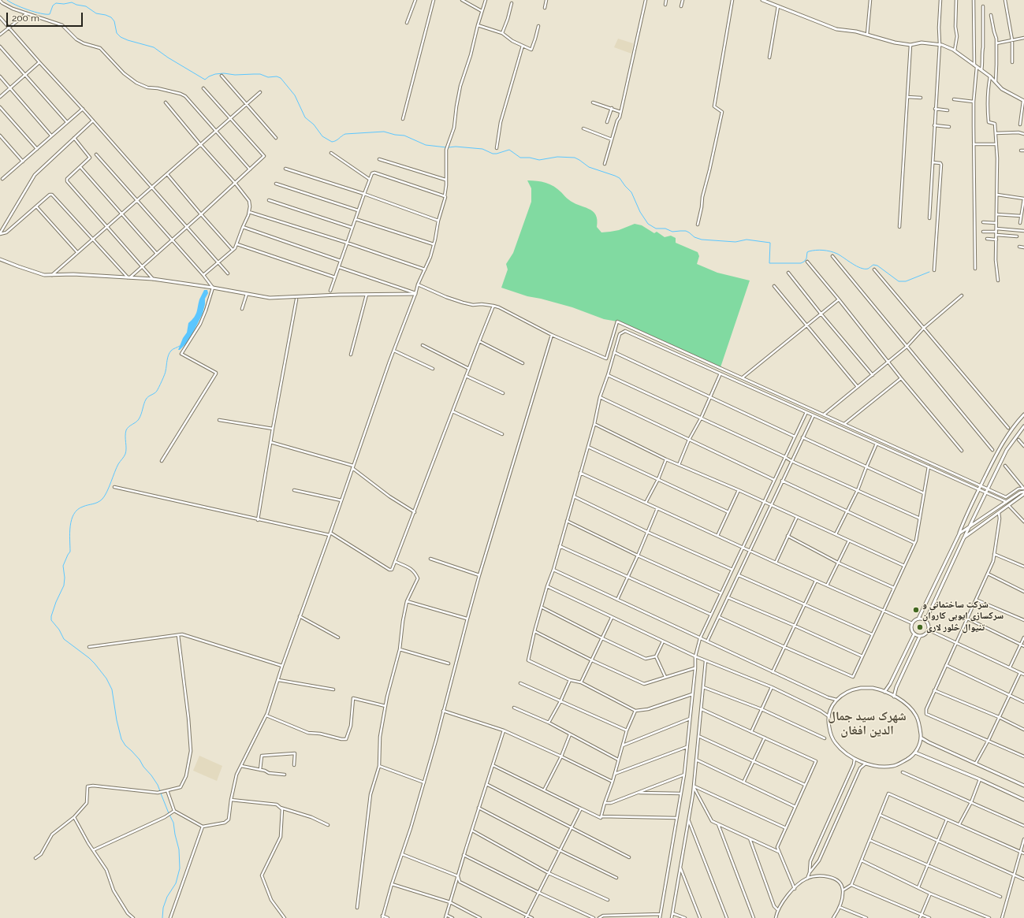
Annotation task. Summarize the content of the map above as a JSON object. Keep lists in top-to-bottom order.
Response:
{
  "districts": ["شهرک سید جمال الدین افغان"],
  "places": ["شرکت ساختمانی و سرکسازی ایوبی کاروان", "تڼیوال څلور لاری"],
  "scale_bar": "200 m"
}
